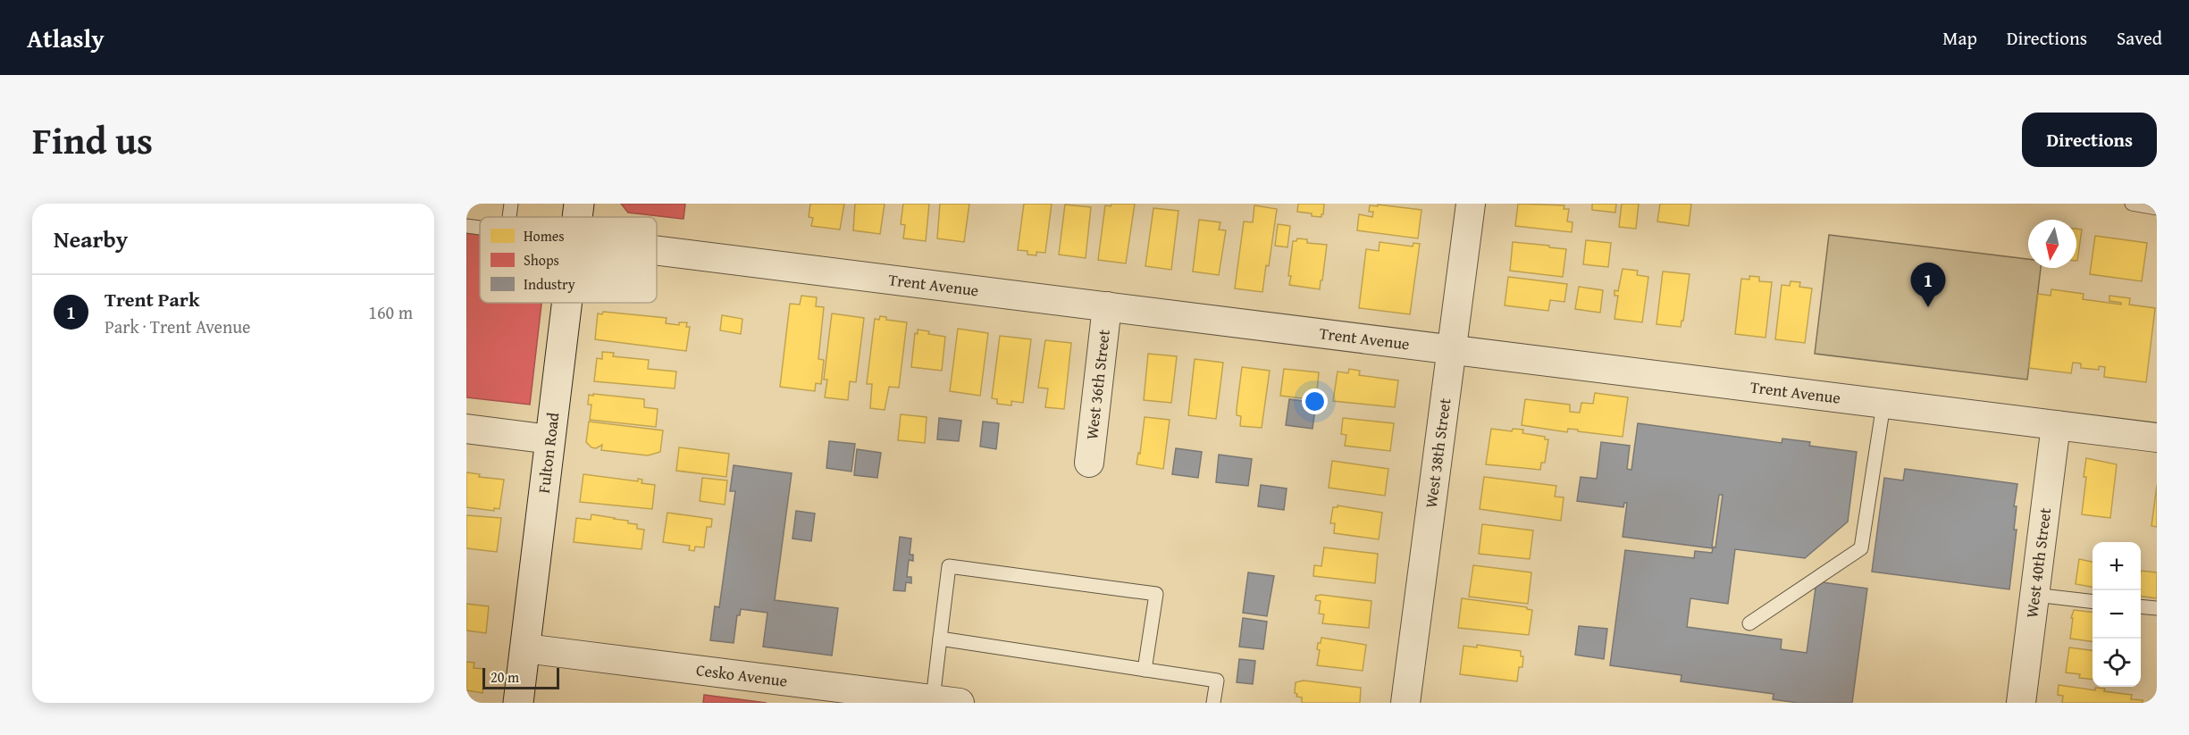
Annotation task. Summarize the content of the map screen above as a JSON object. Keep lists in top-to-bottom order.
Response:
{
  "streets": {
    "main road": ["Fulton Road"],
    "street": [
      "Trent Avenue",
      "West 36th Street",
      "West 38th Street",
      "West 40th Street",
      "Cesko Avenue"
    ]
  },
  "crossings": [
    ["Trent Avenue", "West 36th Street"],
    ["Trent Avenue", "West 38th Street"],
    ["Trent Avenue", "West 40th Street"],
    ["Fulton Road", "Cesko Avenue"]
  ],
  "legend": ["Homes", "Shops", "Industry"],
  "scale_bar": "20 m",
  "north": "bottom",
  "page": {
    "header": "Atlasly",
    "nav": ["Map", "Directions", "Saved"],
    "title": "Find us",
    "buttons": "Directions",
    "heading": "Nearby",
    "pins": "1",
    "list": [
      {
        "mark": "1",
        "name": "Trent Park",
        "note": "Park · Trent Avenue",
        "value": "160 m"
      }
    ],
    "map_buttons": ["+", "−"],
    "scale": "20 m"
  }
}
